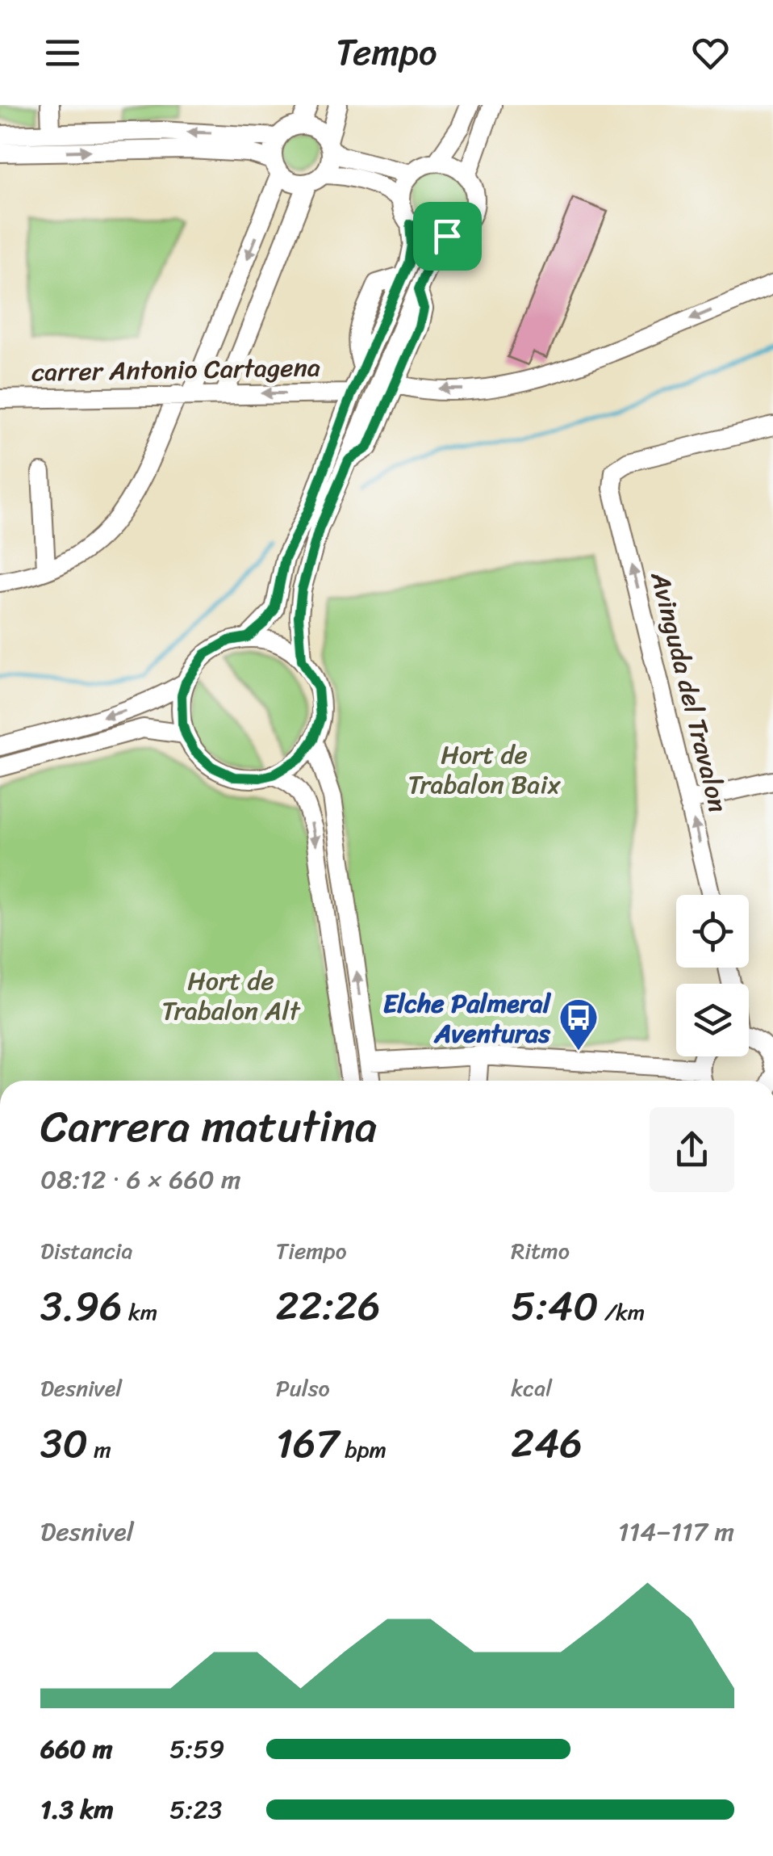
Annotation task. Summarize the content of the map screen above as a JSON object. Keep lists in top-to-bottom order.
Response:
{
  "streets": {
    "street": ["carrer Antonio Cartagena", "Avinguda del Travalon"]
  },
  "one_way": ["carrer Antonio Cartagena"],
  "parks": ["Hort de Trabalon Baix", "Hort de Trabalon Alt"],
  "places": {
    "bus stop": ["Elche Palmeral Aventuras"]
  },
  "page": {
    "header": "Tempo",
    "heading": ["Carrera matutina", "08:12 · 6 × 660 m"],
    "stats": [
      ["Distancia", "3.96 km"],
      ["Tiempo", "22:26"],
      ["Ritmo", "5:40 /km"],
      ["Desnivel", "30 m"],
      ["Pulso", "167 bpm"],
      ["kcal", "246"]
    ],
    "chart": ["Desnivel", "114–117 m"],
    "list": [
      {
        "name": "660 m",
        "note": "5:59"
      },
      {
        "name": "1.3 km",
        "note": "5:23"
      }
    ]
  }
}
